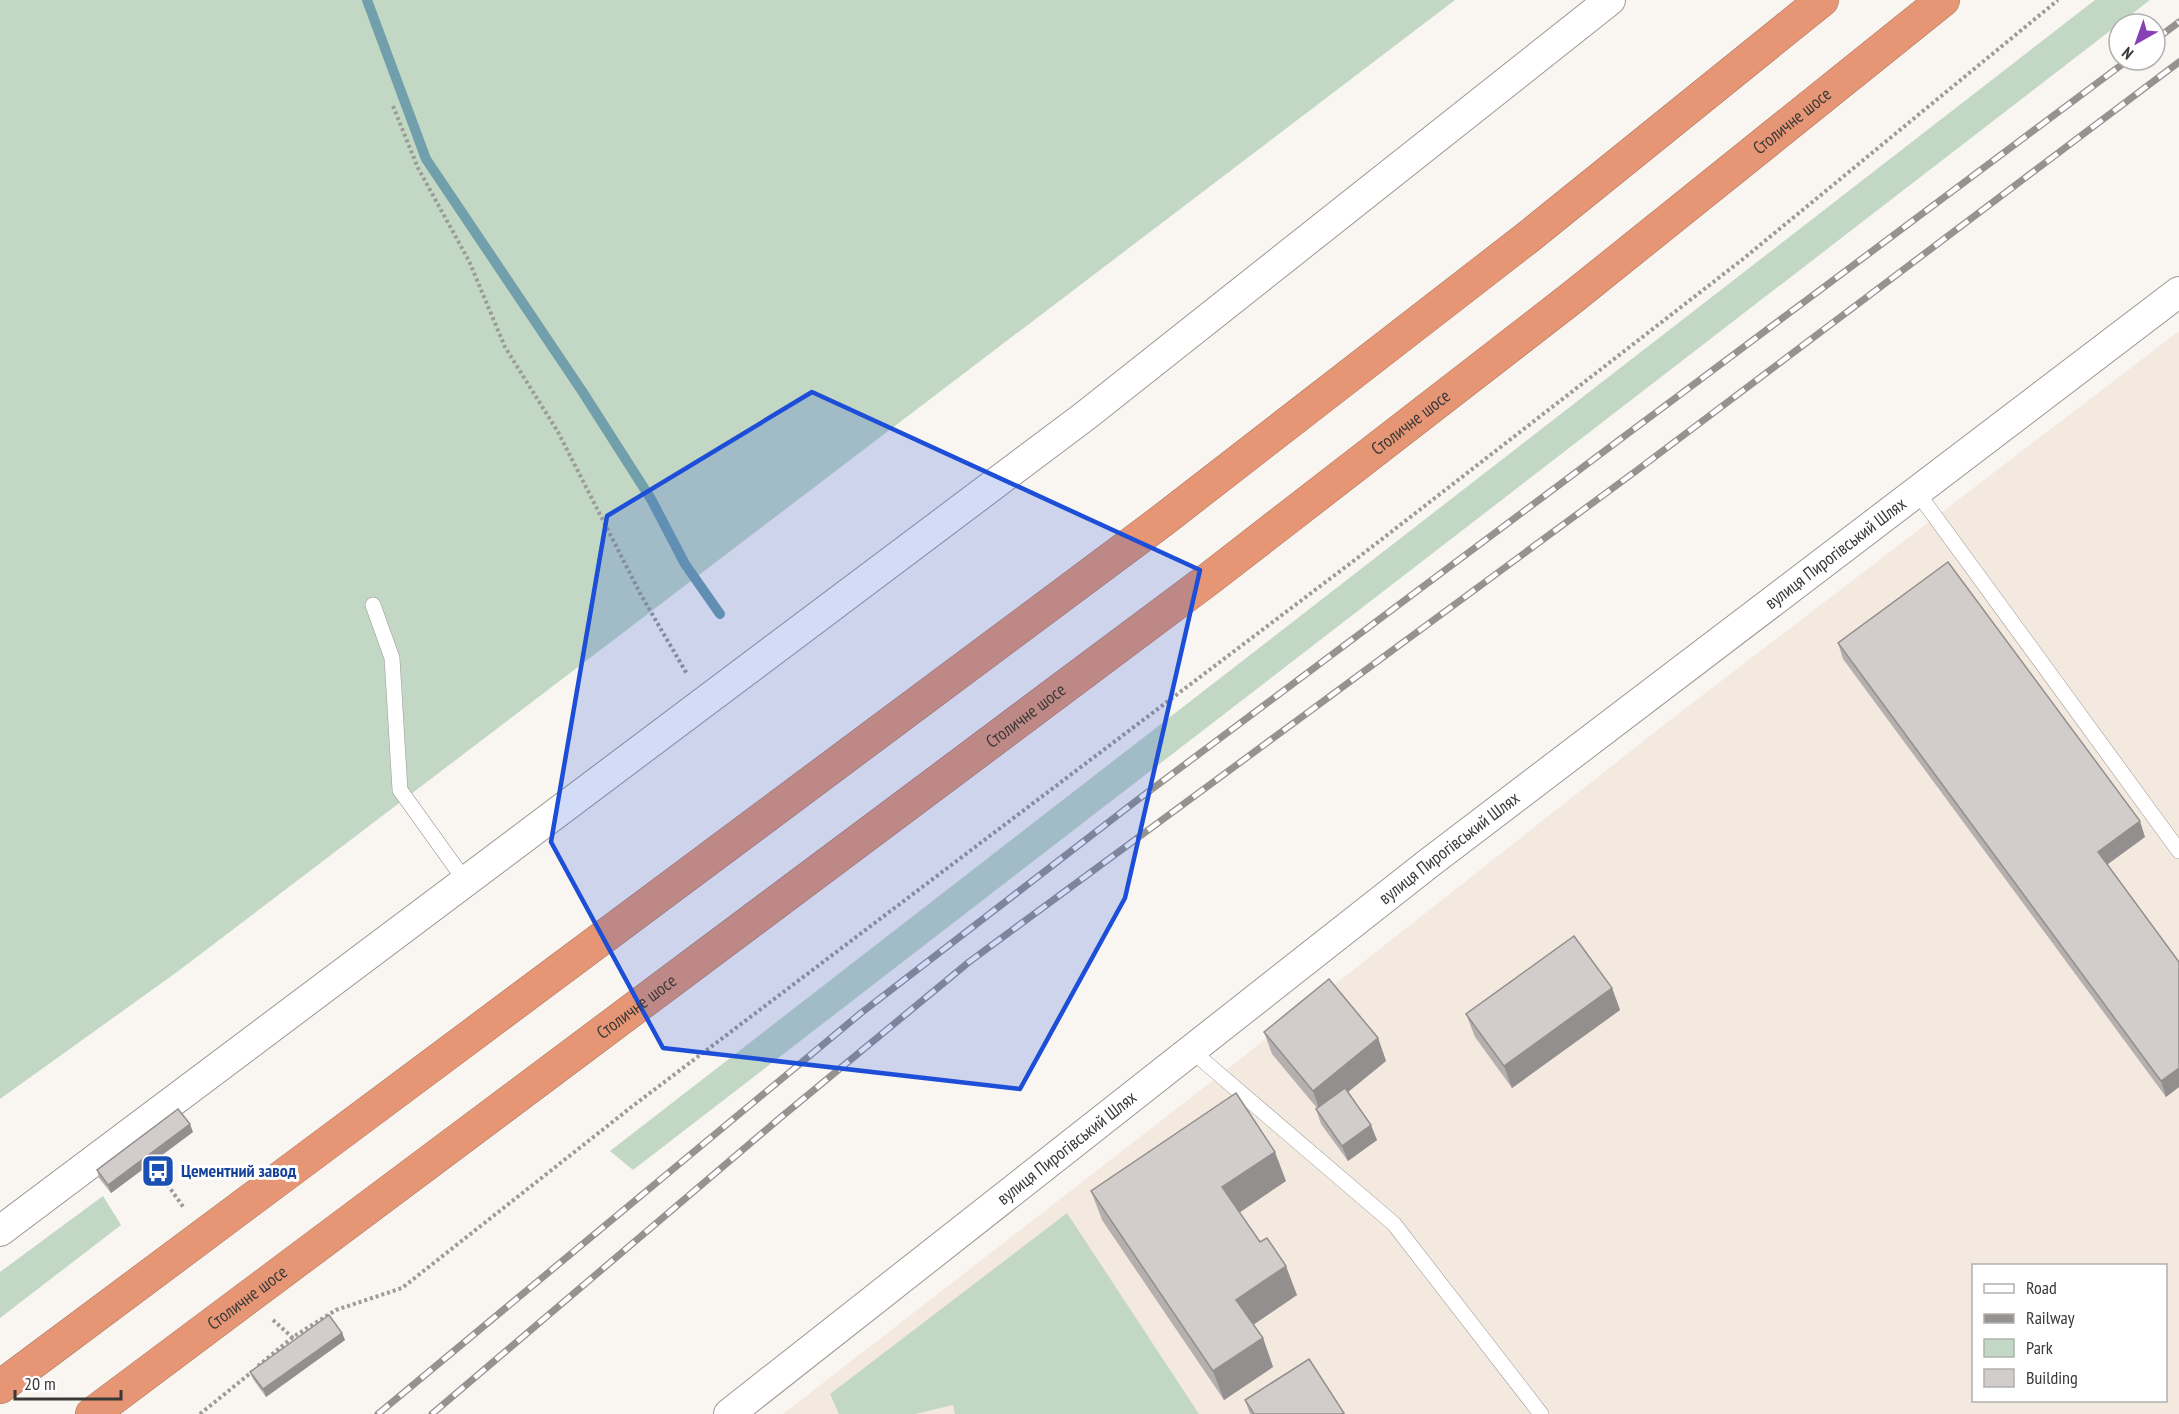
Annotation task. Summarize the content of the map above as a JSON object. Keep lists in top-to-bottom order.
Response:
{
  "streets": {
    "highway": ["Столичне шосе"],
    "street": ["вулиця Пирогівський Шлях"]
  },
  "places": {
    "bus stop": ["Цементний завод"]
  },
  "legend": [
    "Road",
    "Railway",
    "Park",
    "Building"
  ],
  "scale_bar": "20 m",
  "north": "bottom left"
}
